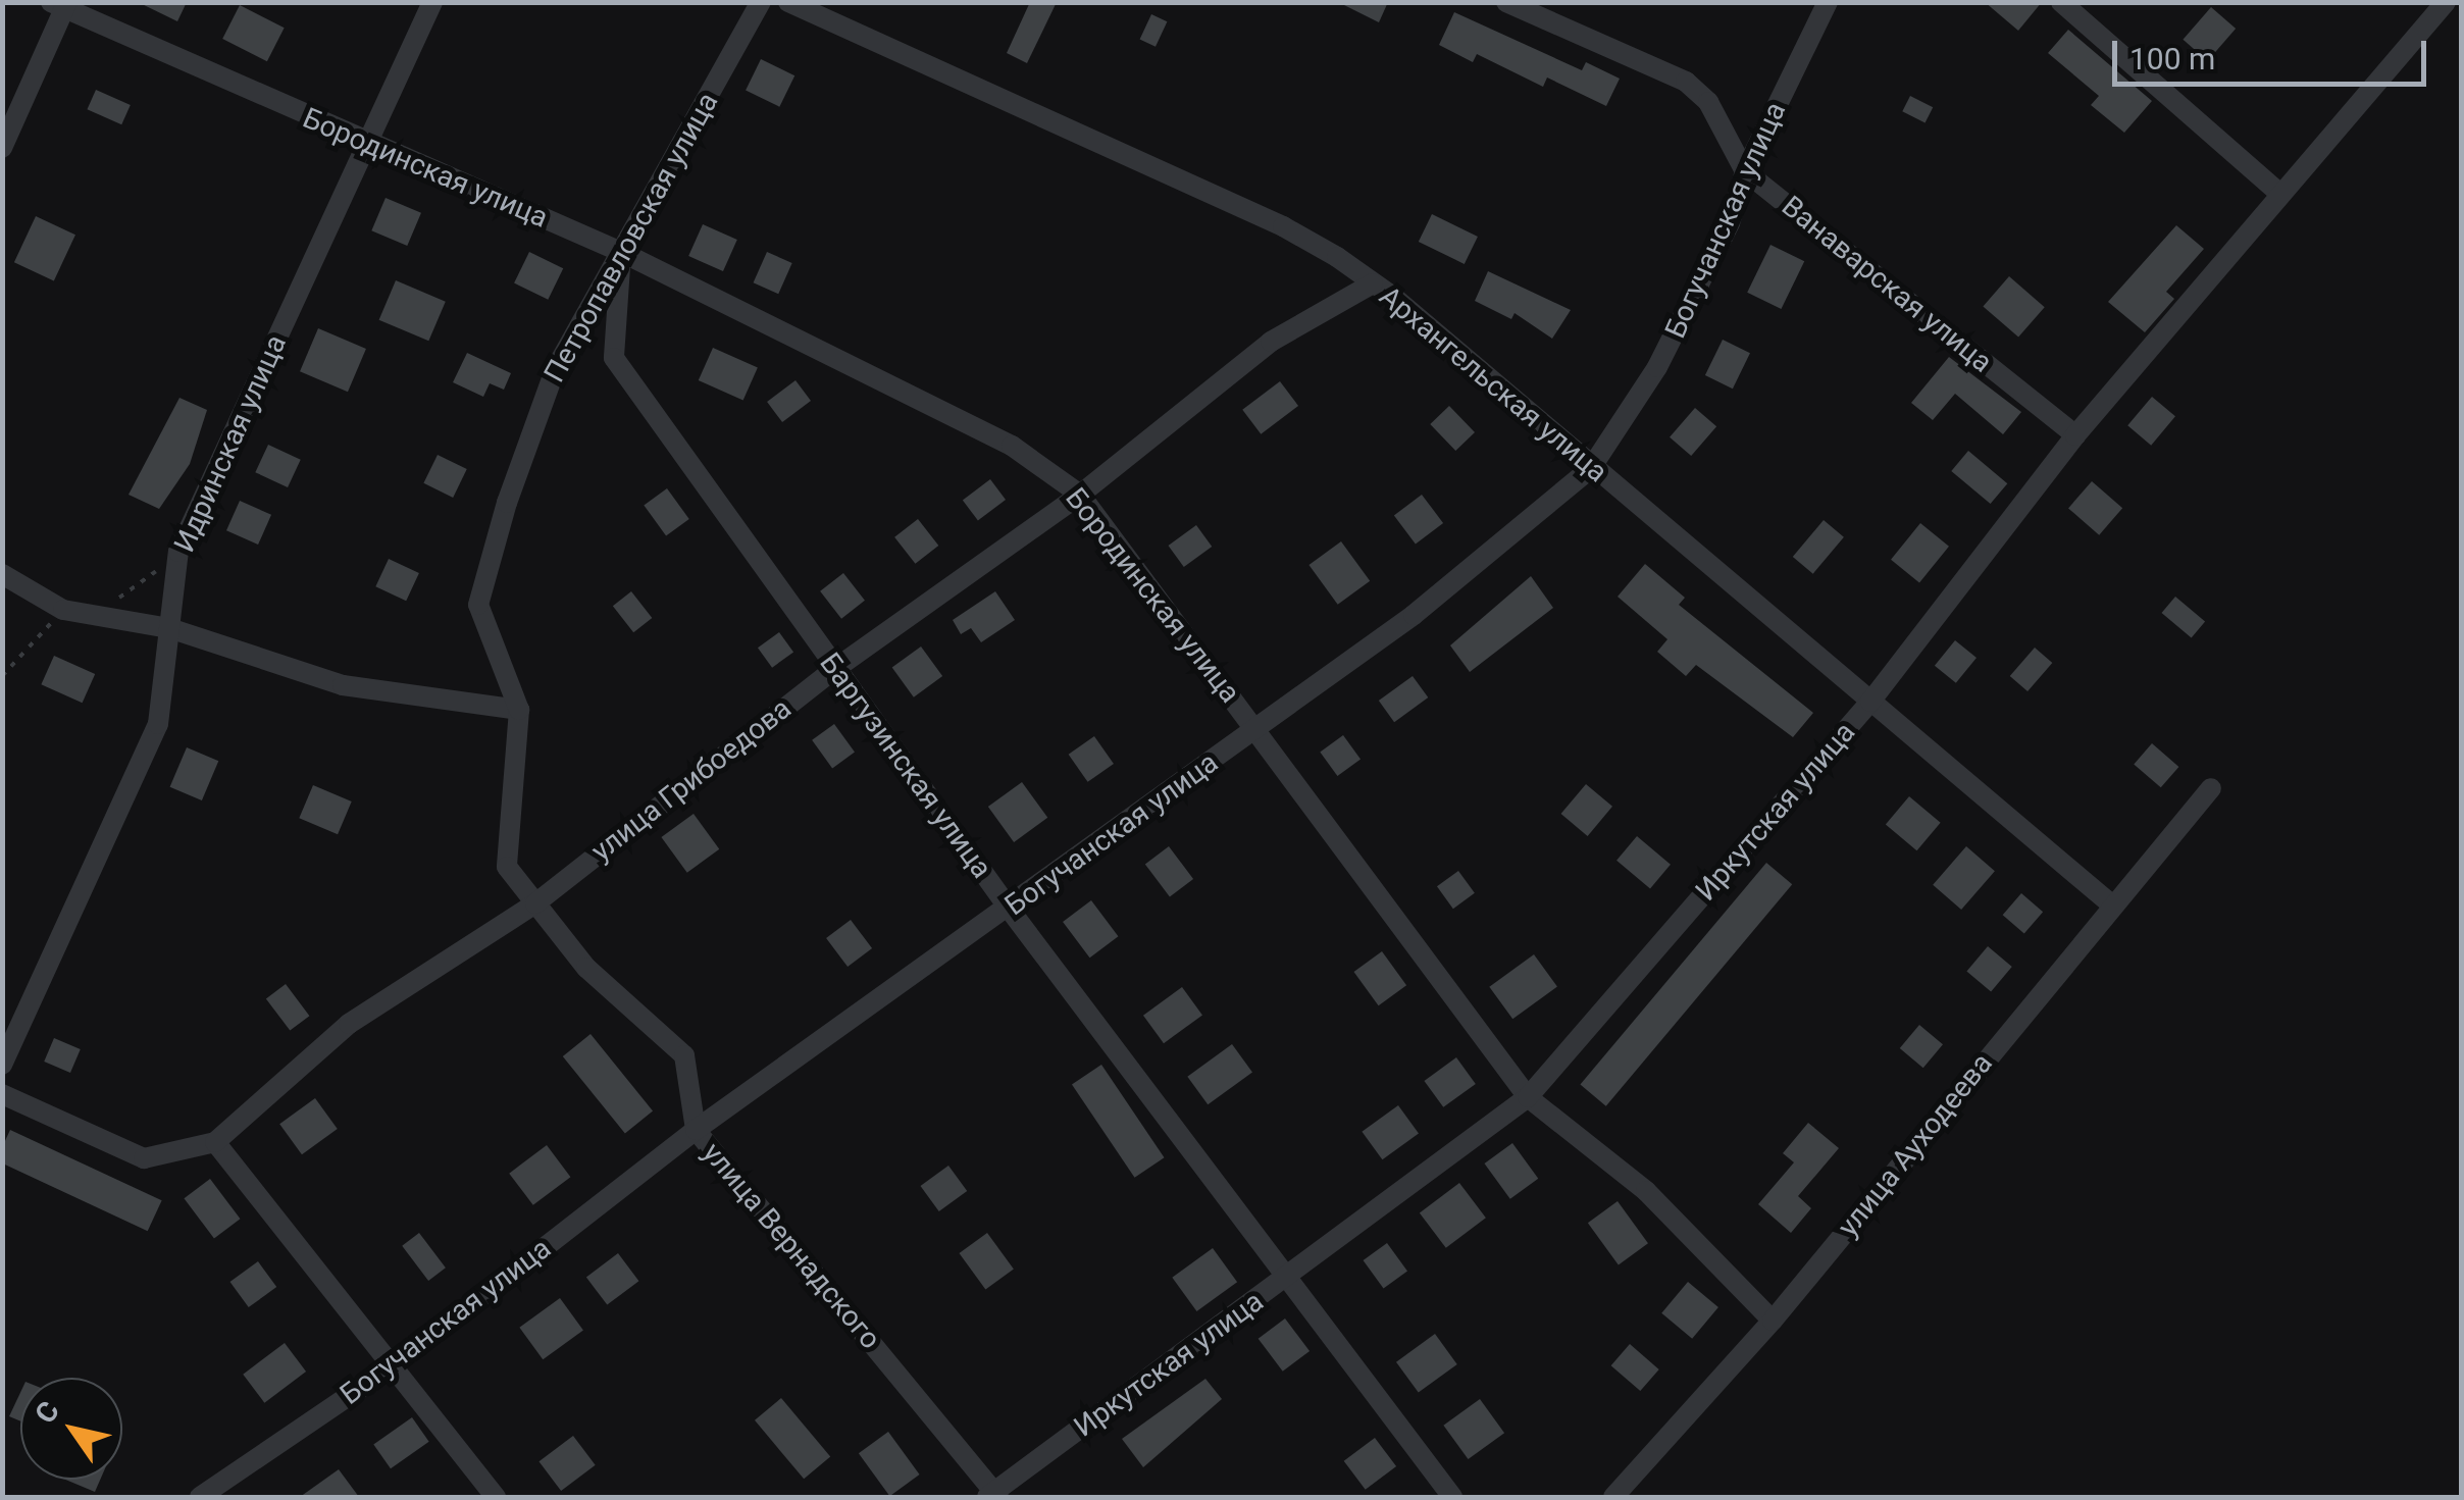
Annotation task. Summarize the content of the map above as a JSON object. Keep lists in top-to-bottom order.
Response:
{
  "streets": {
    "street": [
      "Бородинская улица",
      "Богучанская улица",
      "Петропавловская улица",
      "Ванаварская улица",
      "Архангельская улица",
      "Идринская улица",
      "Баргузинская улица",
      "улица Грибоедова",
      "Иркутская улица",
      "улица Ауходеева",
      "улица Вернадского"
    ]
  },
  "crossings": [
    ["Бородинская улица", "Богучанская улица"],
    ["Бородинская улица", "Петропавловская улица"],
    ["Бородинская улица", "Идринская улица"],
    ["Бородинская улица", "Баргузинская улица"],
    ["Бородинская улица", "улица Грибоедова"],
    ["Бородинская улица", "Иркутская улица"],
    ["Бородинская улица", "улица Ауходеева"],
    ["Богучанская улица", "Ванаварская улица"],
    ["Богучанская улица", "Архангельская улица"],
    ["Богучанская улица", "Баргузинская улица"],
    ["Богучанская улица", "улица Вернадского"],
    ["Петропавловская улица", "Баргузинская улица"],
    ["Петропавловская улица", "улица Вернадского"],
    ["Ванаварская улица", "Иркутская улица"],
    ["Архангельская улица", "улица Грибоедова"],
    ["Архангельская улица", "Иркутская улица"],
    ["Архангельская улица", "улица Ауходеева"],
    ["Баргузинская улица", "улица Грибоедова"],
    ["Баргузинская улица", "Иркутская улица"],
    ["улица Грибоедова", "улица Вернадского"],
    ["Иркутская улица", "улица Вернадского"]
  ],
  "scale_bar": "100 m",
  "north": "top left"
}
